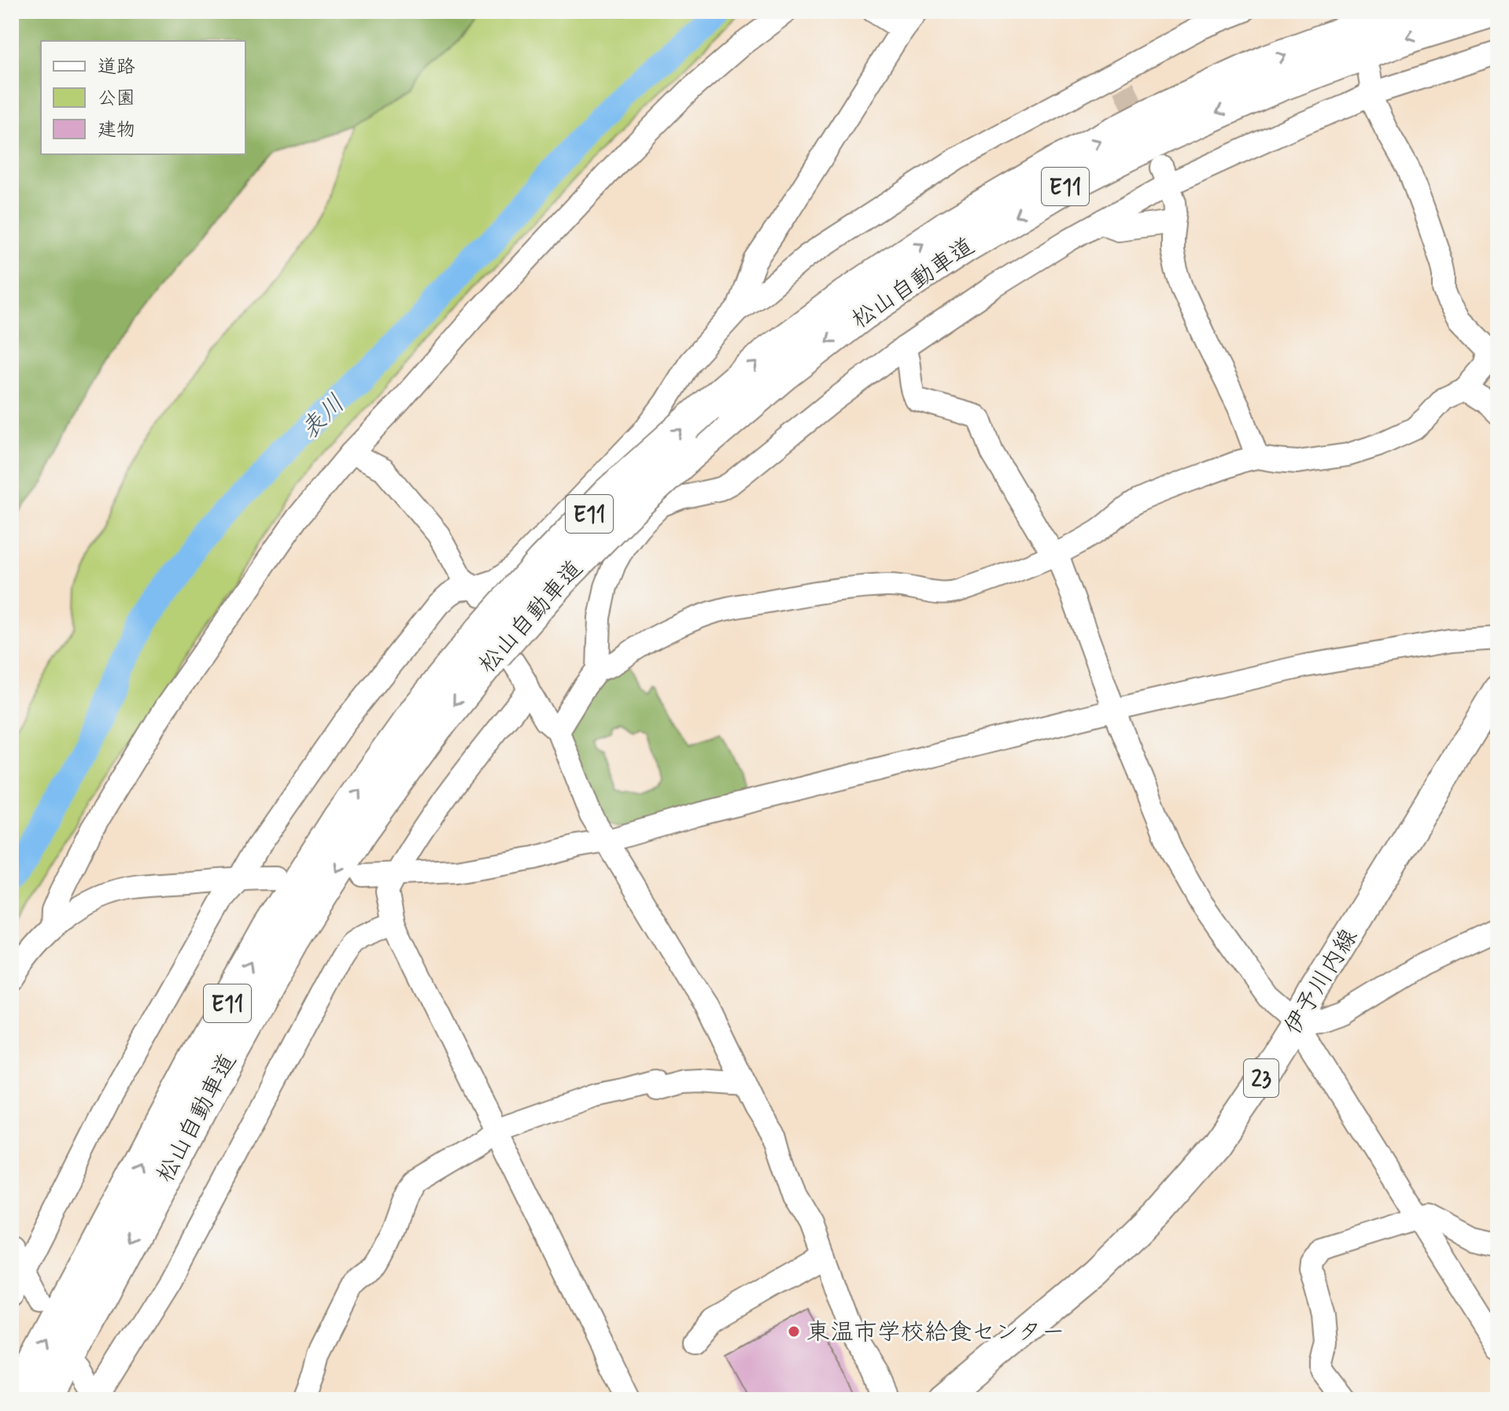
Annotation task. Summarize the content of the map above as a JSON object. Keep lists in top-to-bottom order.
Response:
{
  "streets": {
    "highway": ["E11", "松山自動車道"],
    "main road": ["伊予川内線", "23"]
  },
  "water": ["表川"],
  "places": ["東温市学校給食センター"],
  "legend": ["道路", "公園", "建物"]
}
